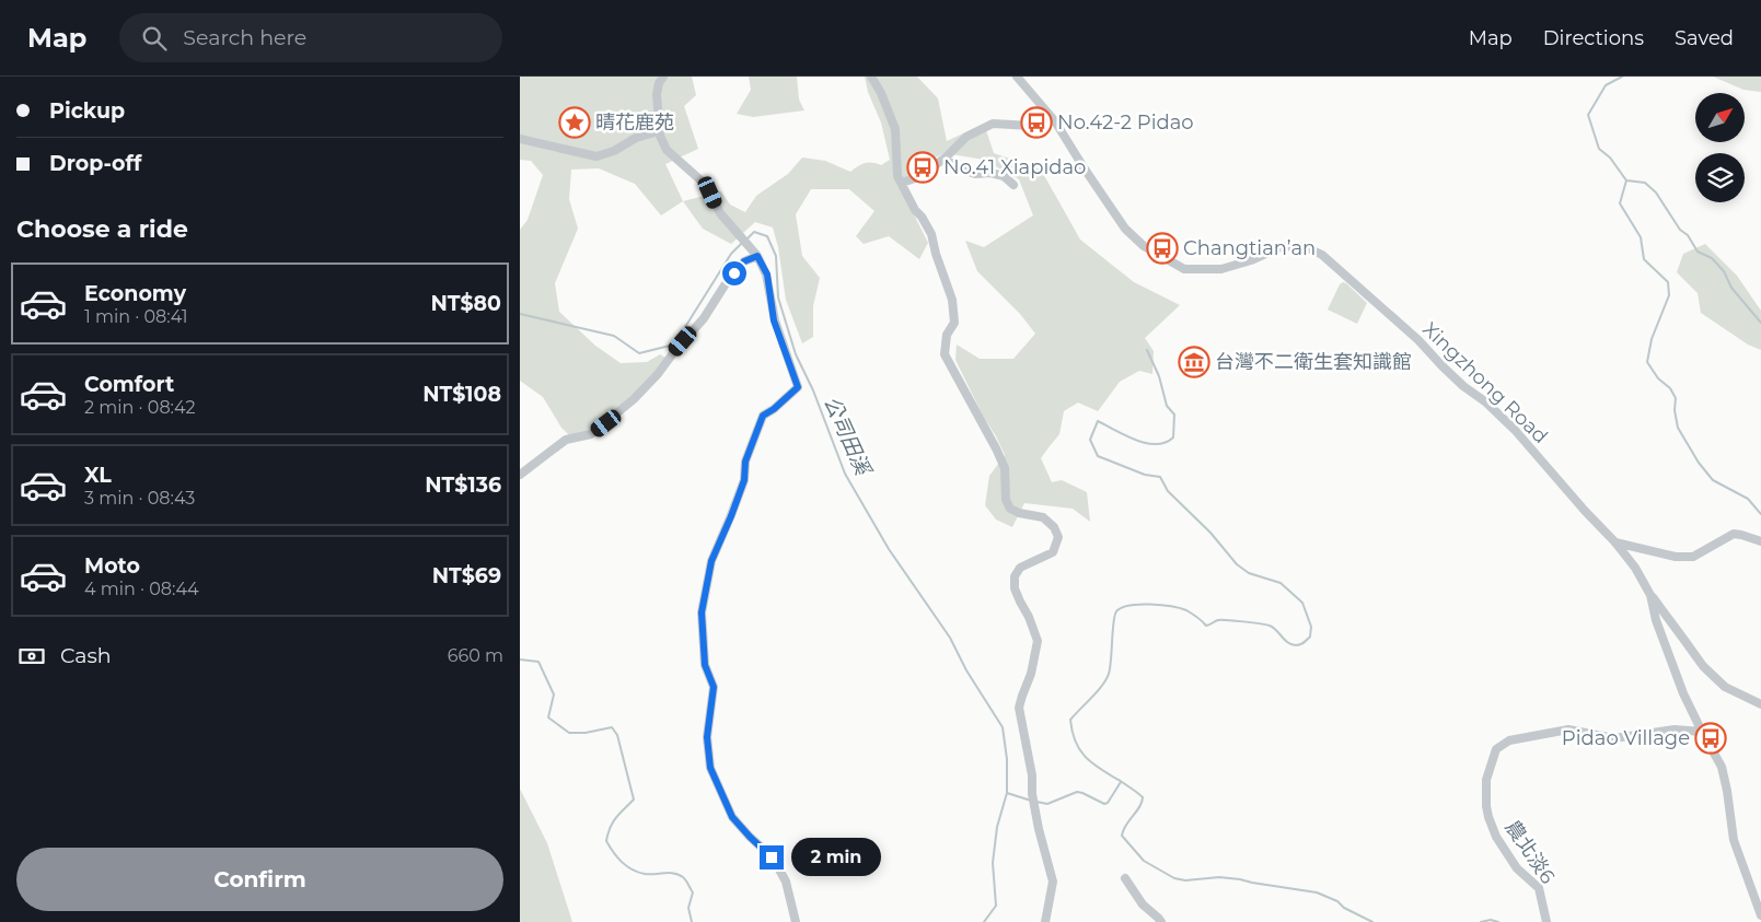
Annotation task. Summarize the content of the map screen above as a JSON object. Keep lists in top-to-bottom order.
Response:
{
  "streets": {
    "street": ["Xingzhong Road", "農北淡6"]
  },
  "crossings": [
    ["Xingzhong Road", "農北淡6"]
  ],
  "water": ["公司田溪"],
  "places": {
    "place": ["晴花鹿苑"],
    "bus stop": [
      "No.42-2 Pidao",
      "No.41 Xiapidao",
      "Changtian’an",
      "Pidao Village"
    ],
    "museum": ["台灣不二衛生套知識館"]
  },
  "north": "top right",
  "page": {
    "header": "Map",
    "search": "Search here",
    "nav": ["Map", "Directions", "Saved"],
    "banner": ["Pickup", "Drop-off"],
    "heading": "Choose a ride",
    "list": [
      {
        "name": "Economy",
        "note": "1 min · 08:41",
        "value": "NT$80"
      },
      {
        "name": "Comfort",
        "note": "2 min · 08:42",
        "value": "NT$108"
      },
      {
        "name": "XL",
        "note": "3 min · 08:43",
        "value": "NT$136"
      },
      {
        "name": "Moto",
        "note": "4 min · 08:44",
        "value": "NT$69"
      }
    ],
    "pay": ["Cash", "660 m"],
    "buttons": "Confirm",
    "bubble": "2 min"
  }
}
